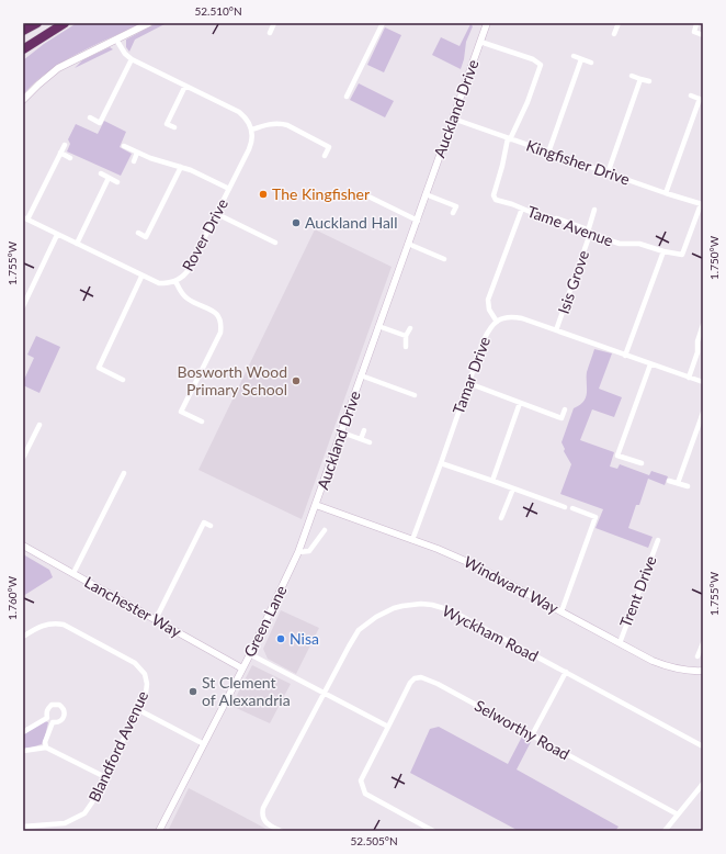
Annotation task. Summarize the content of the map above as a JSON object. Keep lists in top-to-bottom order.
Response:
{
  "streets": {
    "street": [
      "Auckland Drive",
      "Kingfisher Drive",
      "Tame Avenue",
      "Rover Drive",
      "Isis Grove",
      "Tamar Drive",
      "Windward Way",
      "Trent Drive",
      "Lanchester Way",
      "Green Lane",
      "Wyckham Road",
      "Selworthy Road",
      "Blandford Avenue"
    ]
  },
  "crossings": [
    ["Auckland Drive", "Kingfisher Drive"],
    ["Auckland Drive", "Windward Way"],
    ["Auckland Drive", "Green Lane"],
    ["Kingfisher Drive", "Tame Avenue"],
    ["Tame Avenue", "Isis Grove"],
    ["Isis Grove", "Tamar Drive"],
    ["Tamar Drive", "Windward Way"],
    ["Windward Way", "Trent Drive"],
    ["Windward Way", "Green Lane"],
    ["Lanchester Way", "Green Lane"]
  ],
  "places": [
    "The Kingfisher",
    "Auckland Hall",
    "Bosworth Wood Primary School",
    "Nisa",
    "St Clement of Alexandria"
  ],
  "coordinates": [
    "52.510°N",
    "1.750°W",
    "1.755°W",
    "1.760°W",
    "52.505°N"
  ]
}
